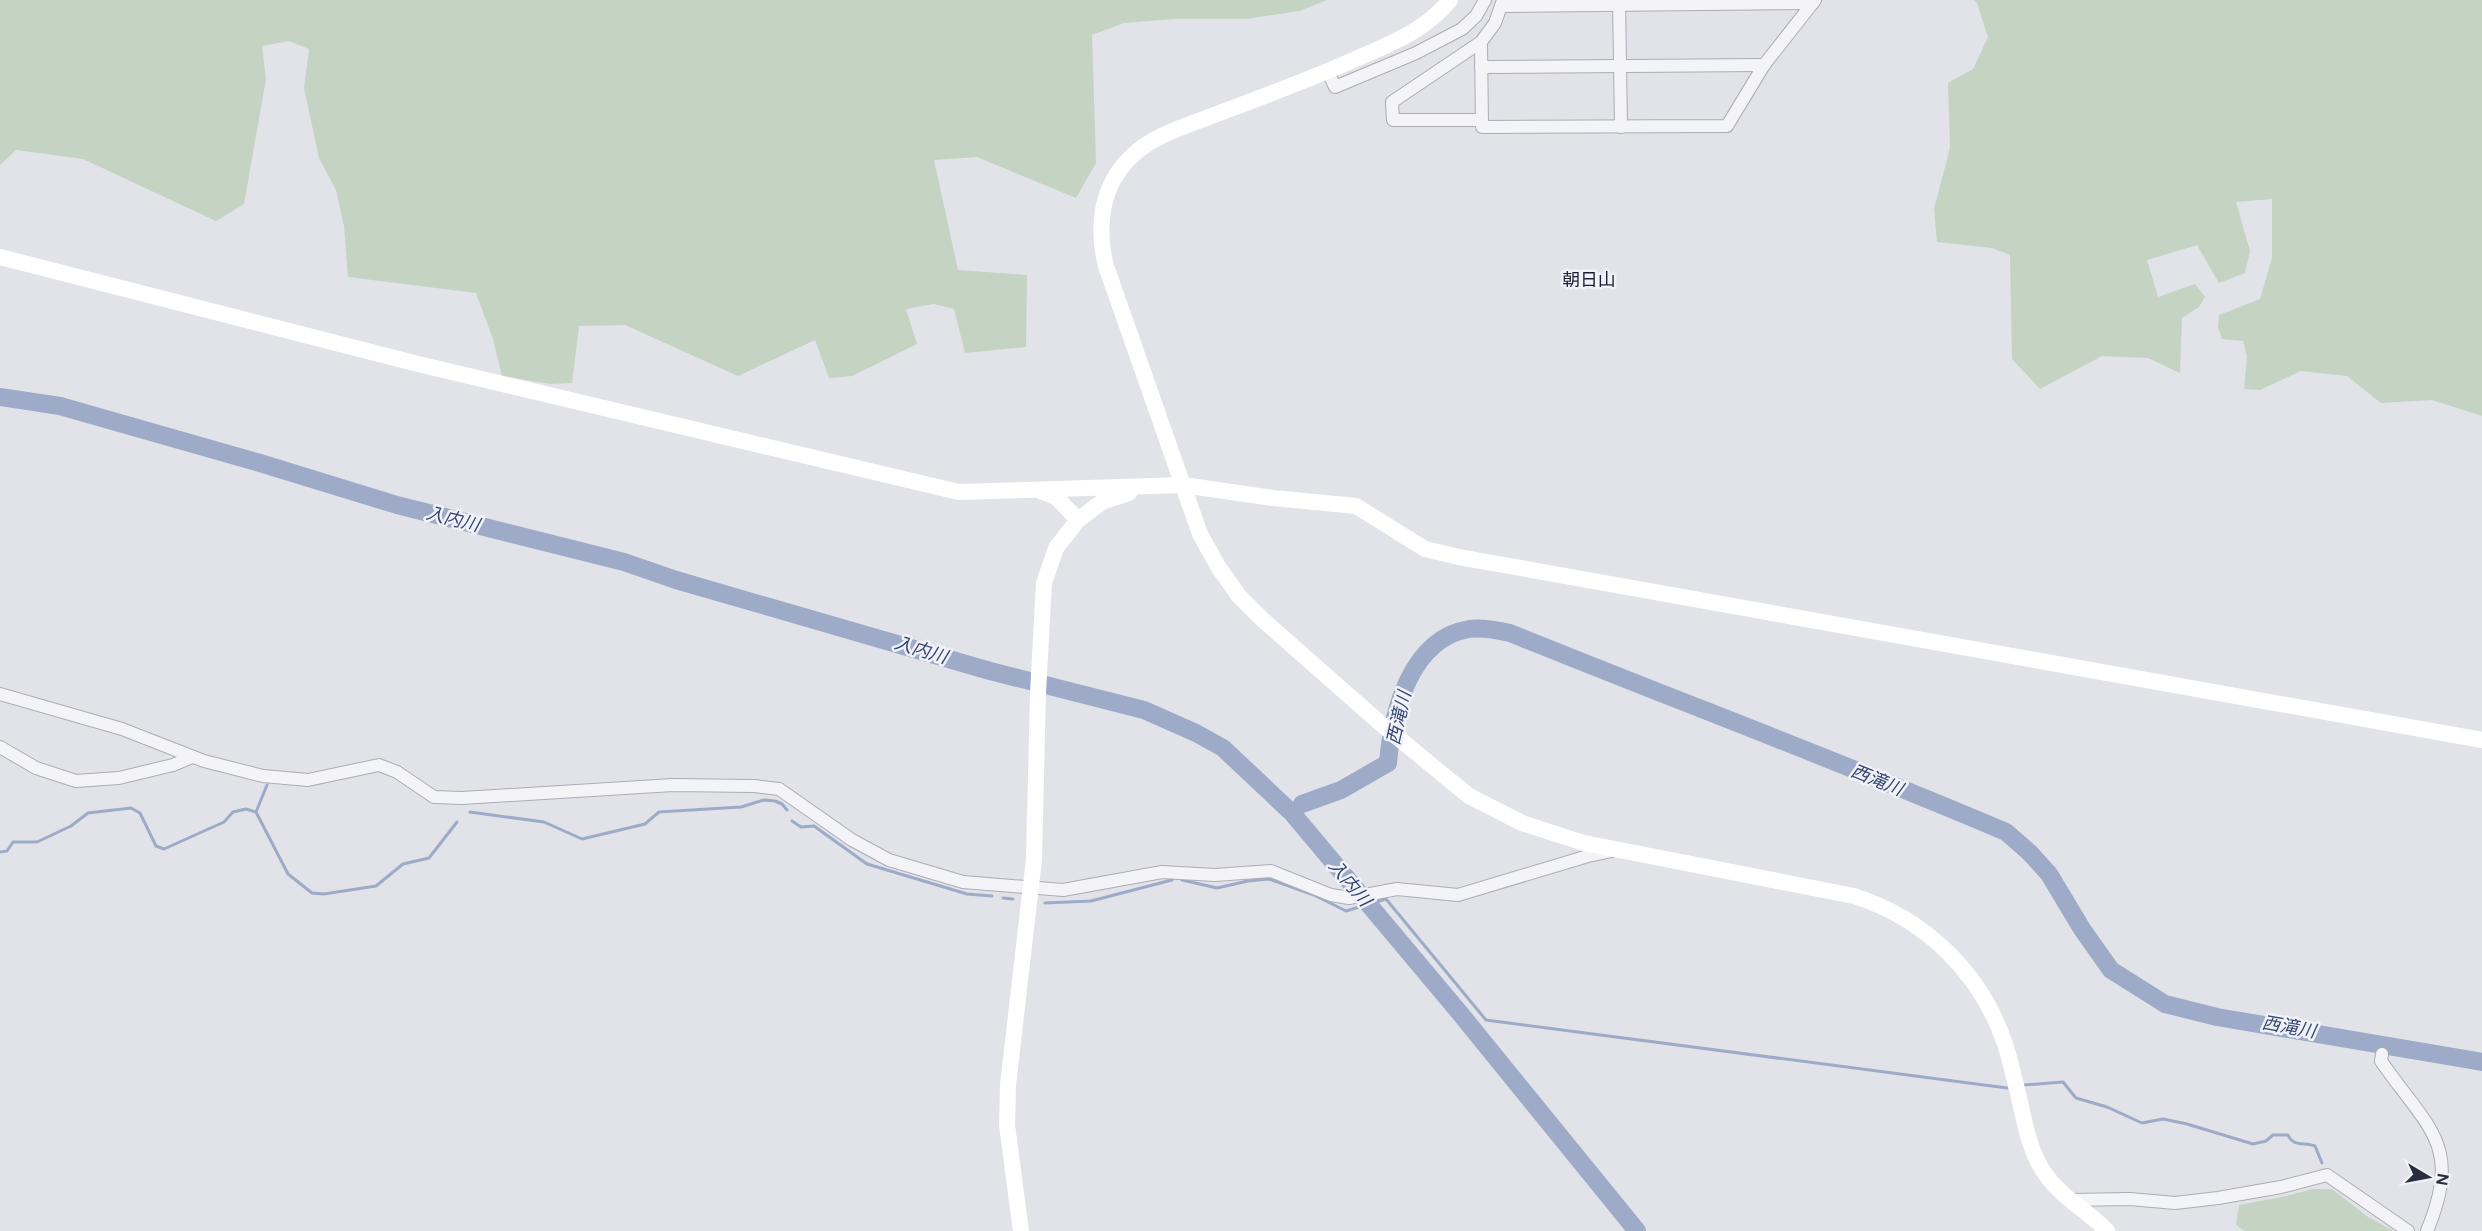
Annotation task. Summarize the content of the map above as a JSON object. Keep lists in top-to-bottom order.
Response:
{
  "districts": ["朝日山"],
  "water": ["入内川", "西滝川"],
  "north": "right"
}
